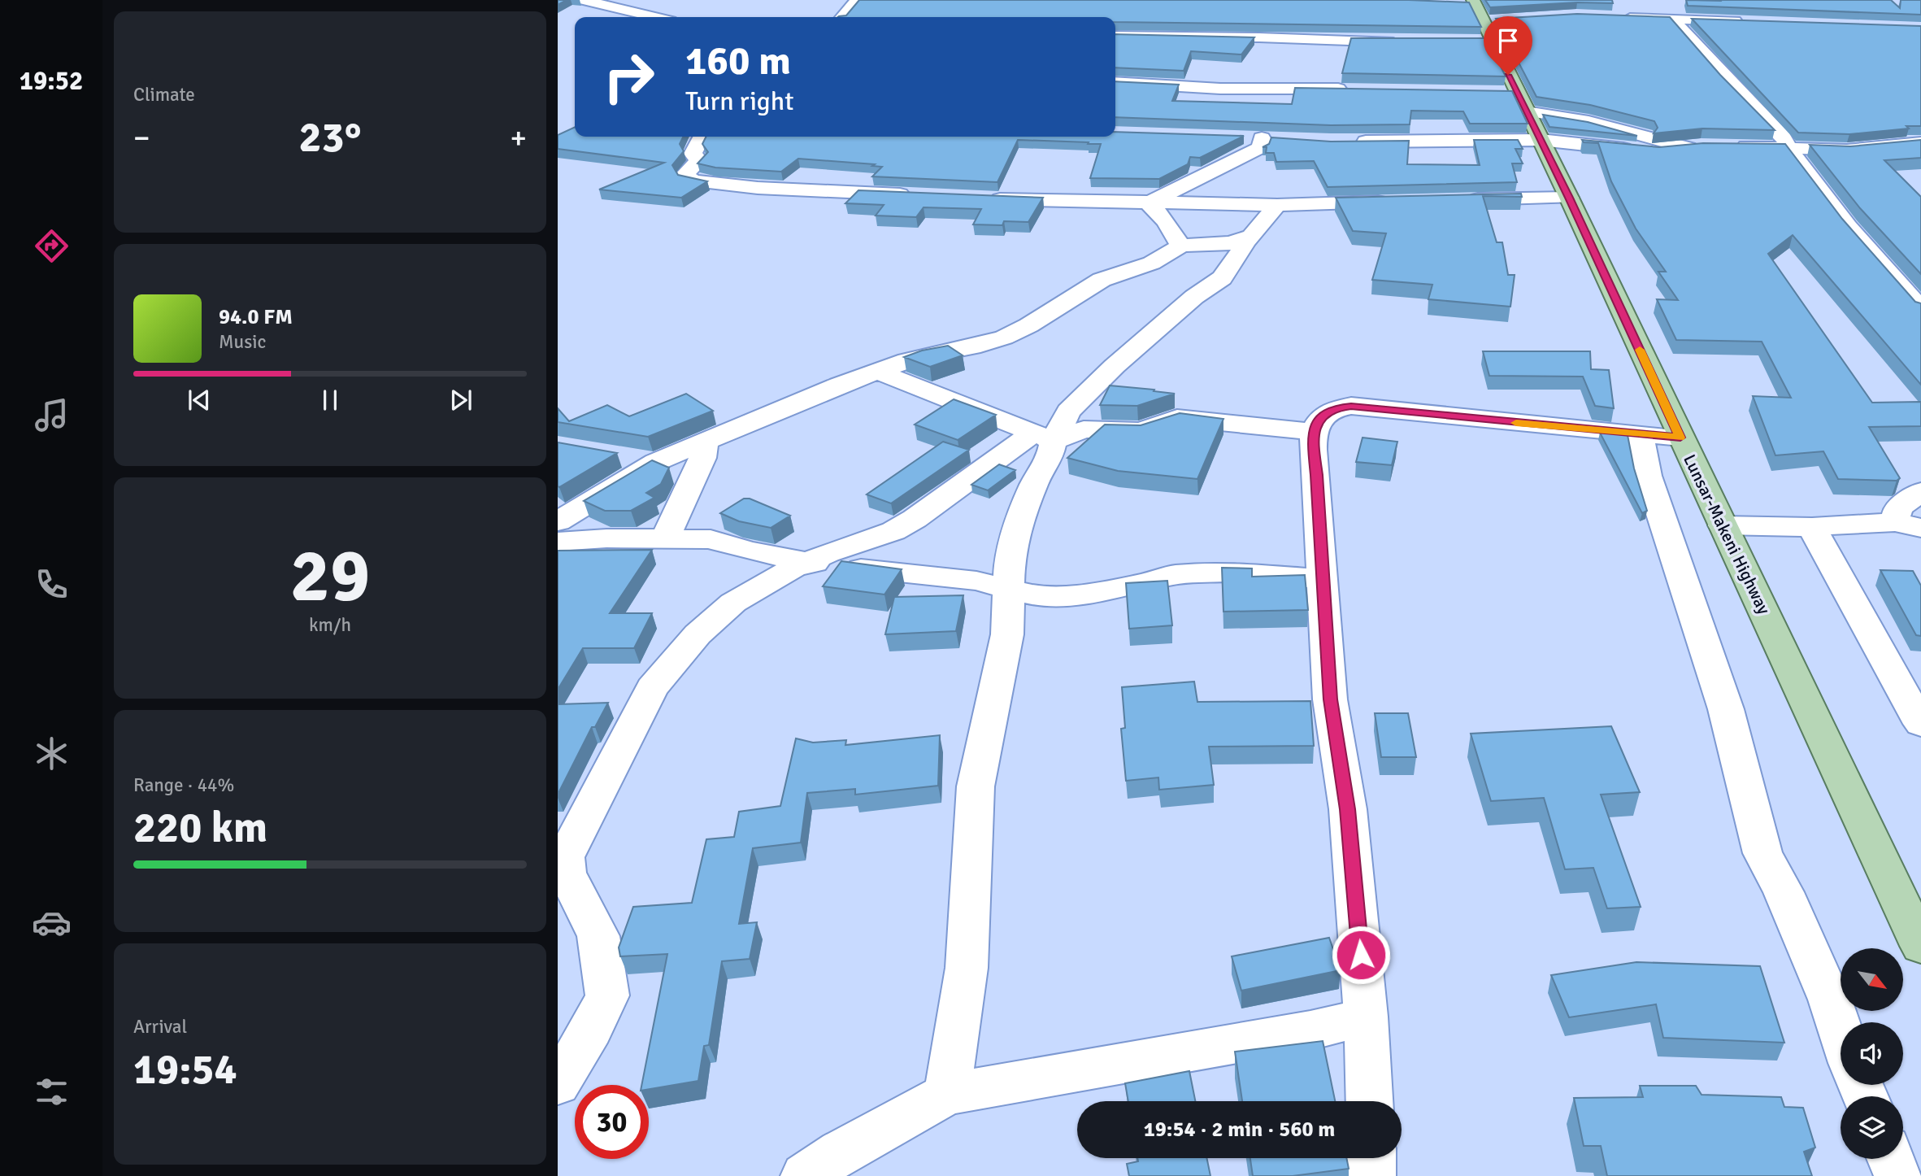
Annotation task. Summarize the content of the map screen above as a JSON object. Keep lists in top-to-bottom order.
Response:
{
  "streets": {
    "main road": ["Lunsar-Makeni Highway"]
  },
  "north": "bottom right",
  "page": {
    "tabs": "19:52",
    "tile": [
      "Climate",
      ["29", "km/h"],
      ["Range · 44%", "220 km"],
      ["Arrival", "19:54"]
    ],
    "turn": ["160 m", "Turn right"],
    "heat": ["−", "23°", "+"],
    "song": ["94.0 FM", "Music"],
    "limit": "30",
    "trip": "19:54 · 2 min · 560 m"
  }
}
